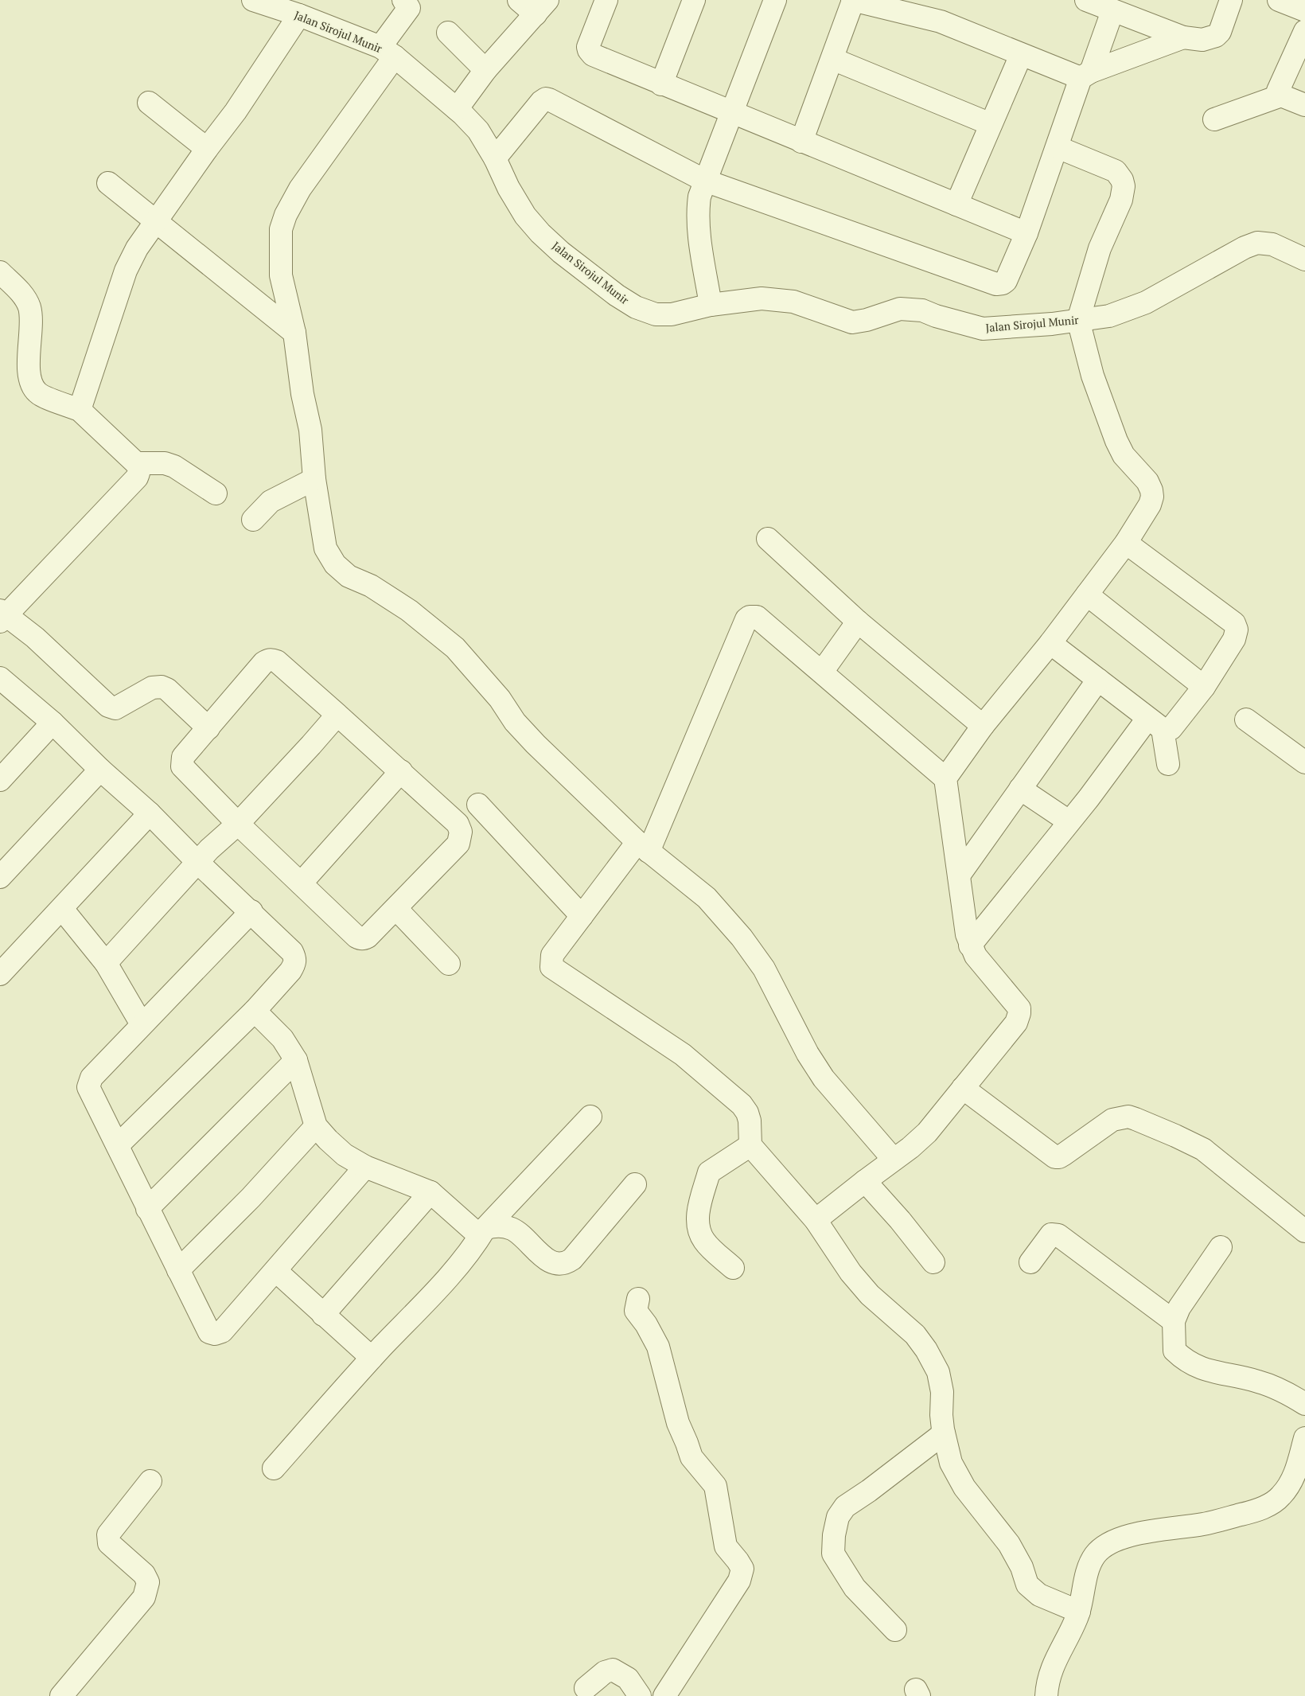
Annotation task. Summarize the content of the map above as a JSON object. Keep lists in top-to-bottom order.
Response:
{
  "streets": {
    "street": ["Jalan Sirojul Munir"]
  }
}
